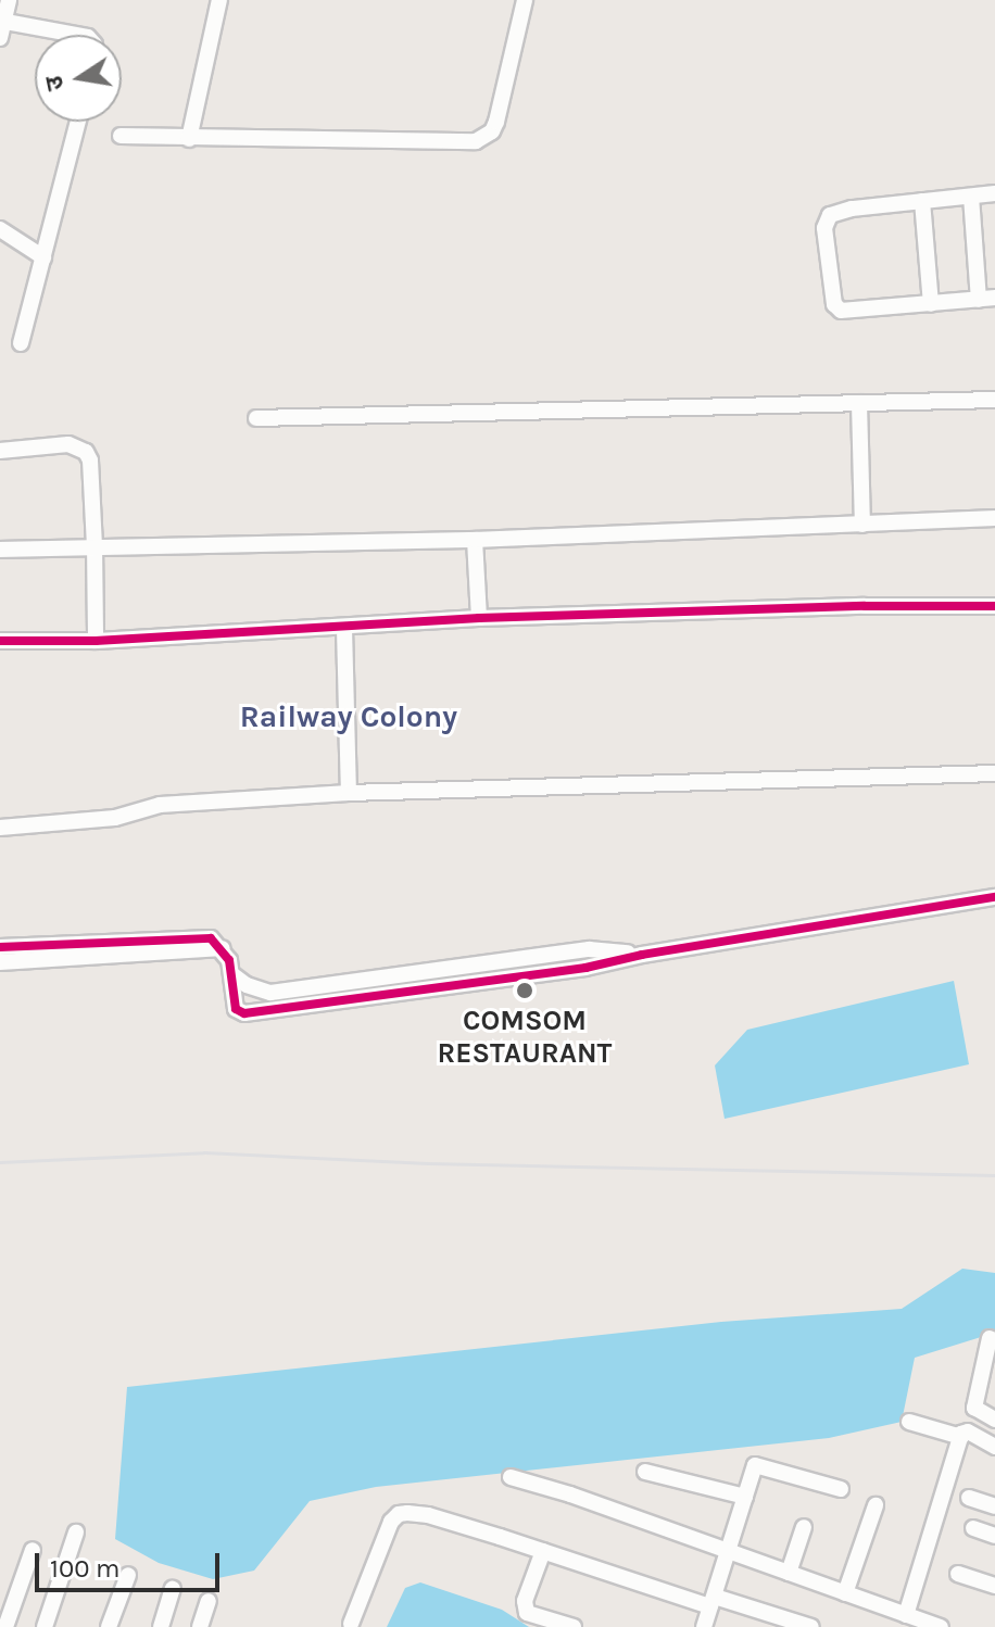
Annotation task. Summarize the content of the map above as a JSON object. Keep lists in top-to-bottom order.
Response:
{
  "districts": ["Railway Colony"],
  "places": ["COMSOM RESTAURANT"],
  "scale_bar": "100 m",
  "north": "left"
}
